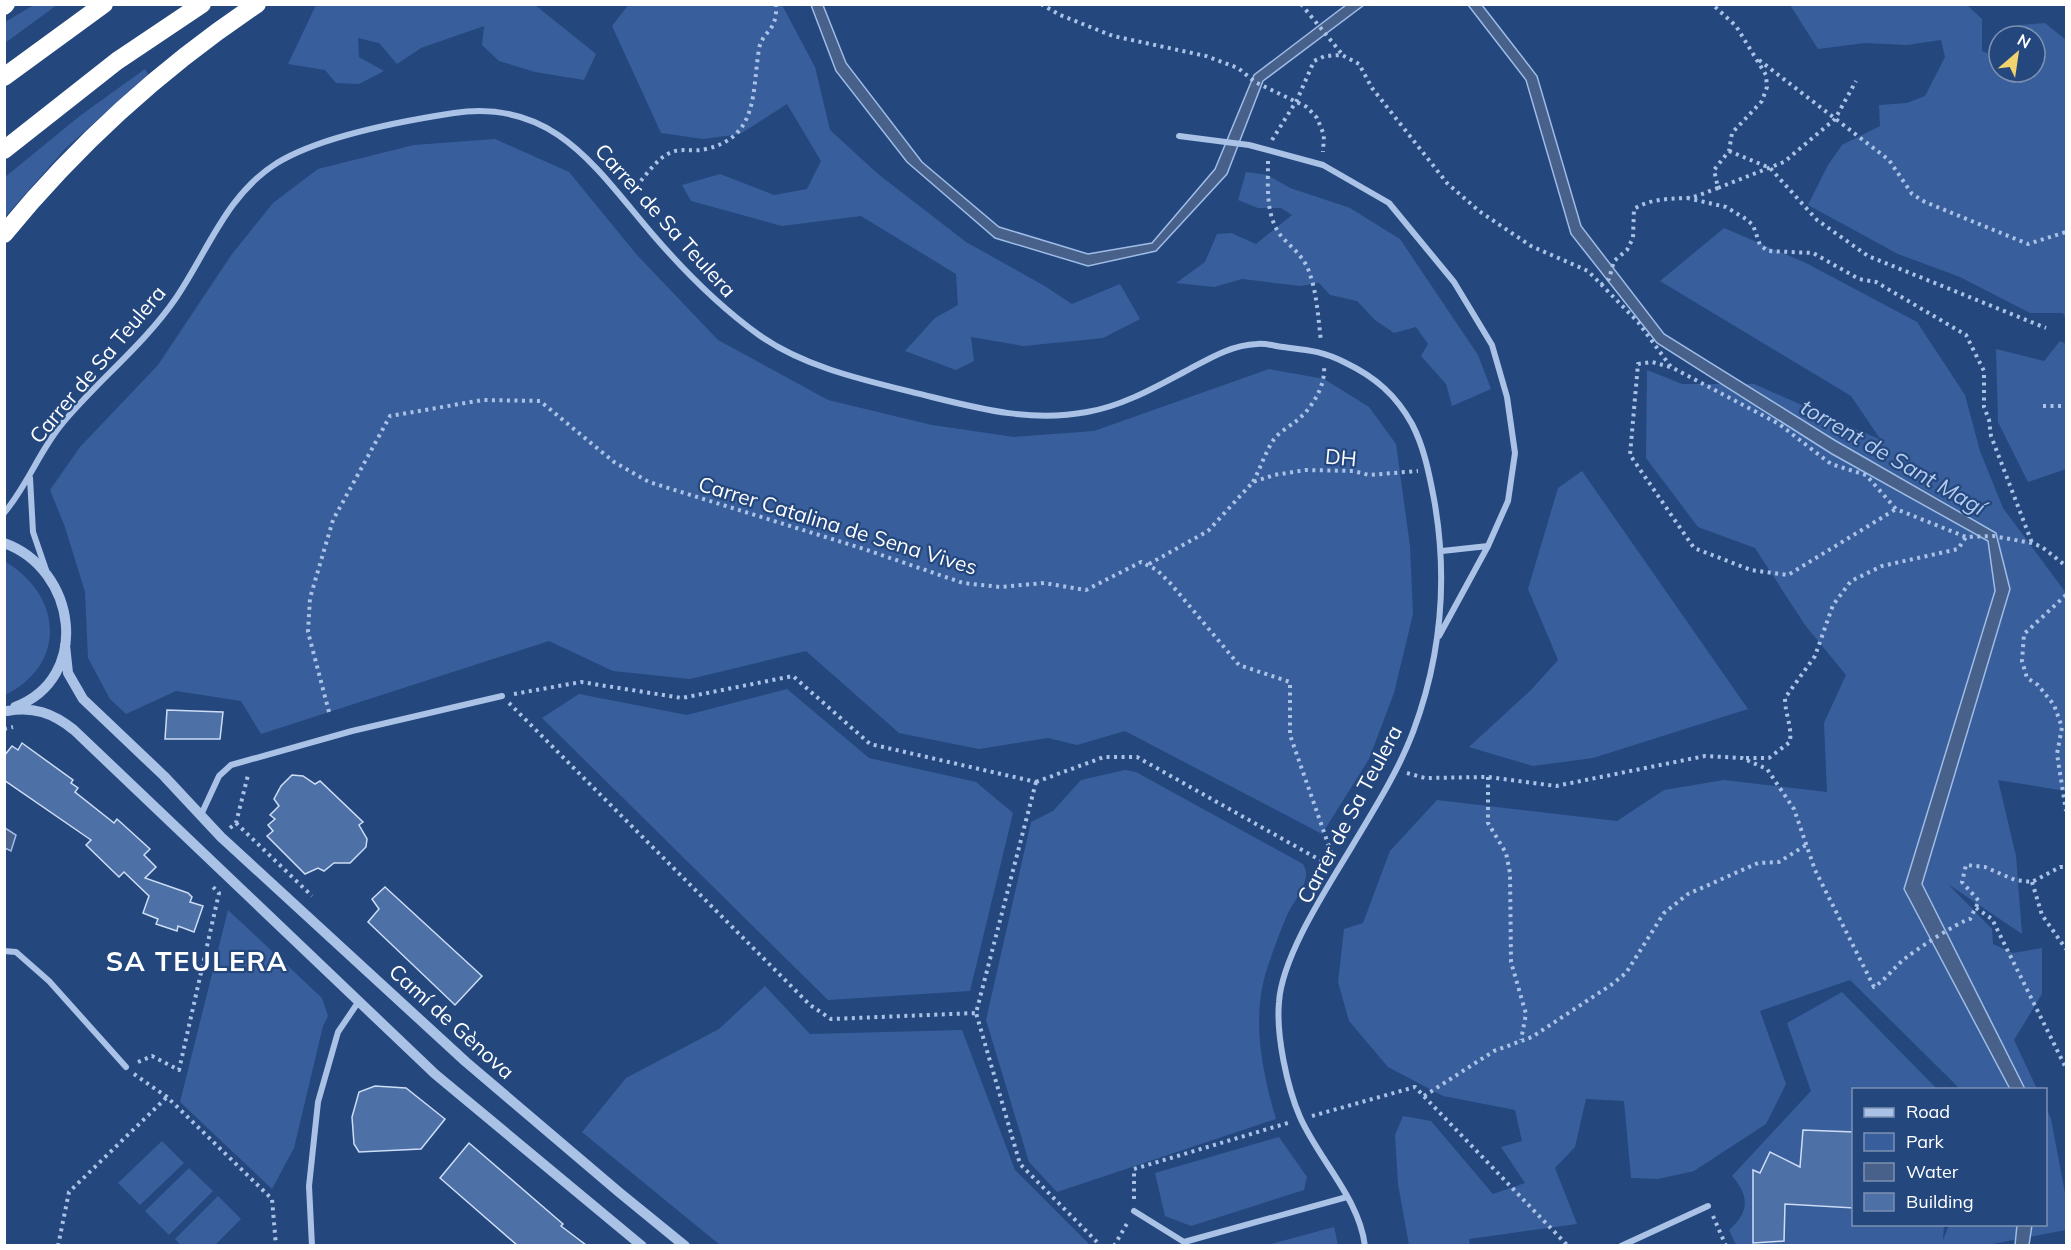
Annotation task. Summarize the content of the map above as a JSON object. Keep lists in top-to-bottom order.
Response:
{
  "streets": {
    "street": ["Carrer de Sa Teulera", "Camí de Gènova"],
    "path": ["DH", "Carrer Catalina de Sena Vives"]
  },
  "crossings": [
    ["Carrer de Sa Teulera", "DH"]
  ],
  "districts": ["SA TEULERA"],
  "water": ["torrent de Sant Magí"],
  "legend": [
    "Road",
    "Park",
    "Water",
    "Building"
  ],
  "north": "top right"
}
